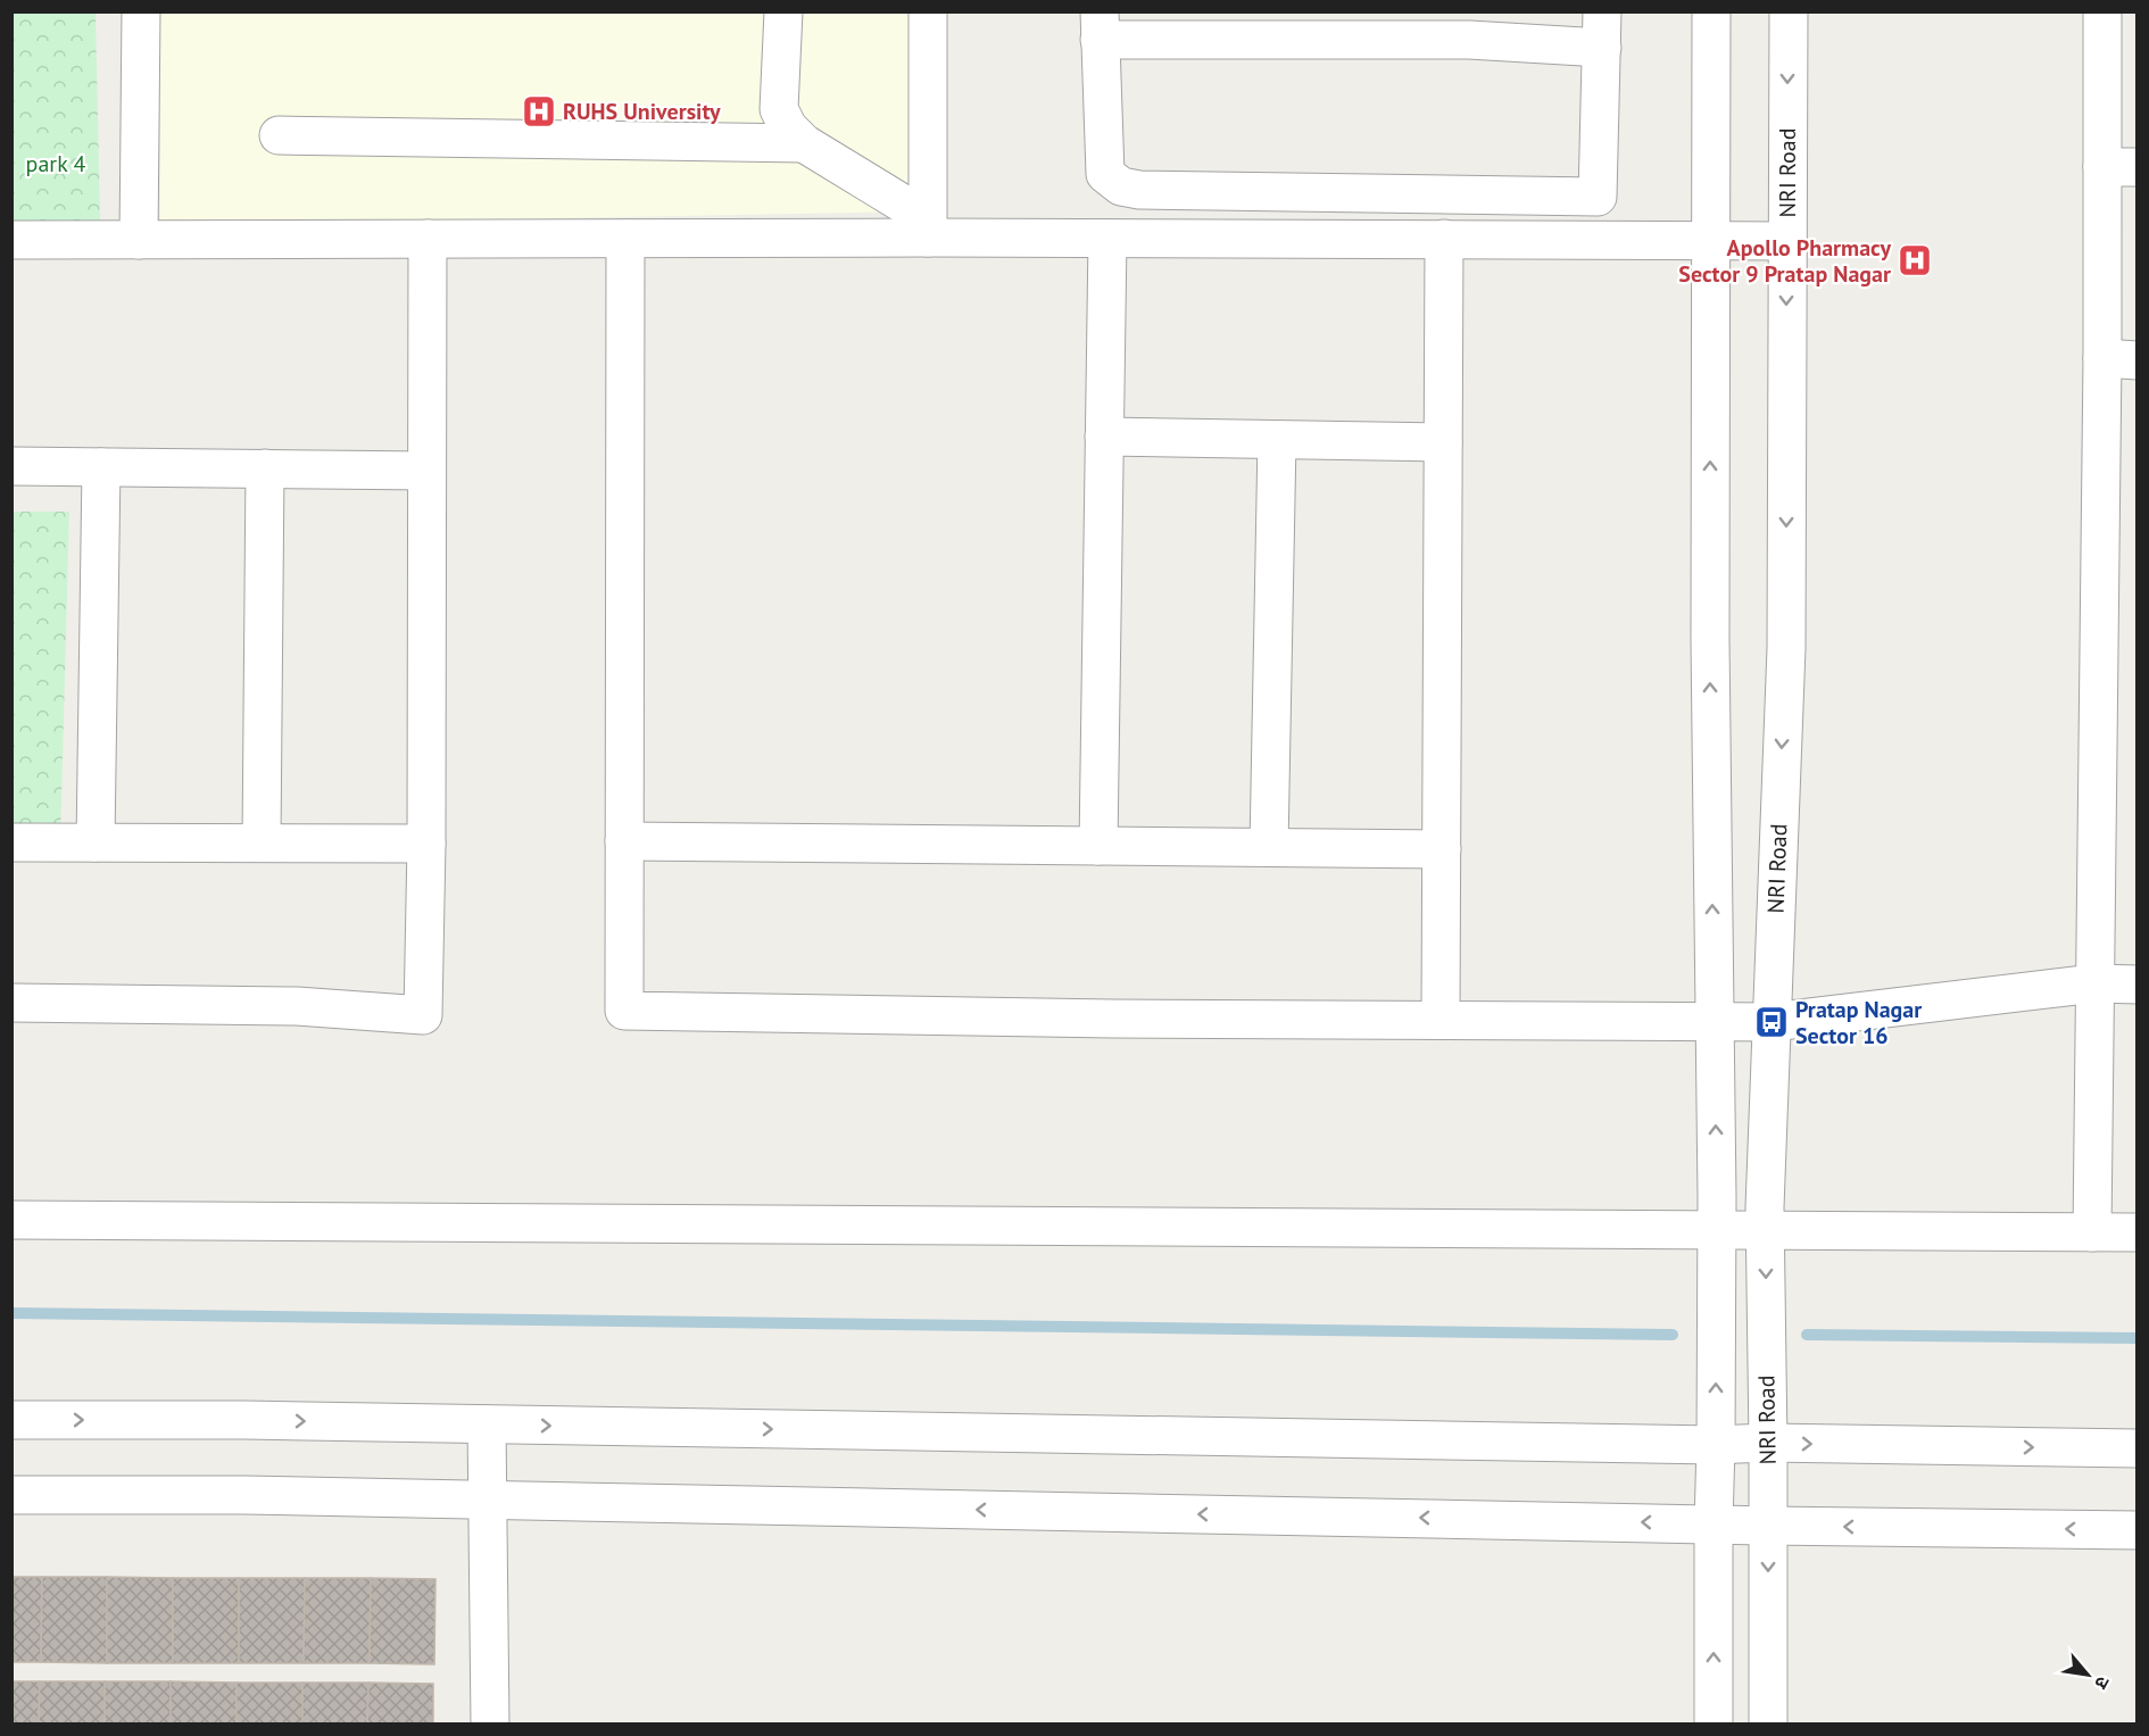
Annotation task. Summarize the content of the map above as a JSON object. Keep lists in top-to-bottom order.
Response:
{
  "streets": {
    "street": ["NRI Road"]
  },
  "parks": ["park 4"],
  "places": {
    "hospital": ["RUHS University", "Apollo Pharmacy Sector 9 Pratap Nagar"],
    "bus stop": ["Pratap Nagar Sector 16"]
  },
  "north": "bottom right"
}
